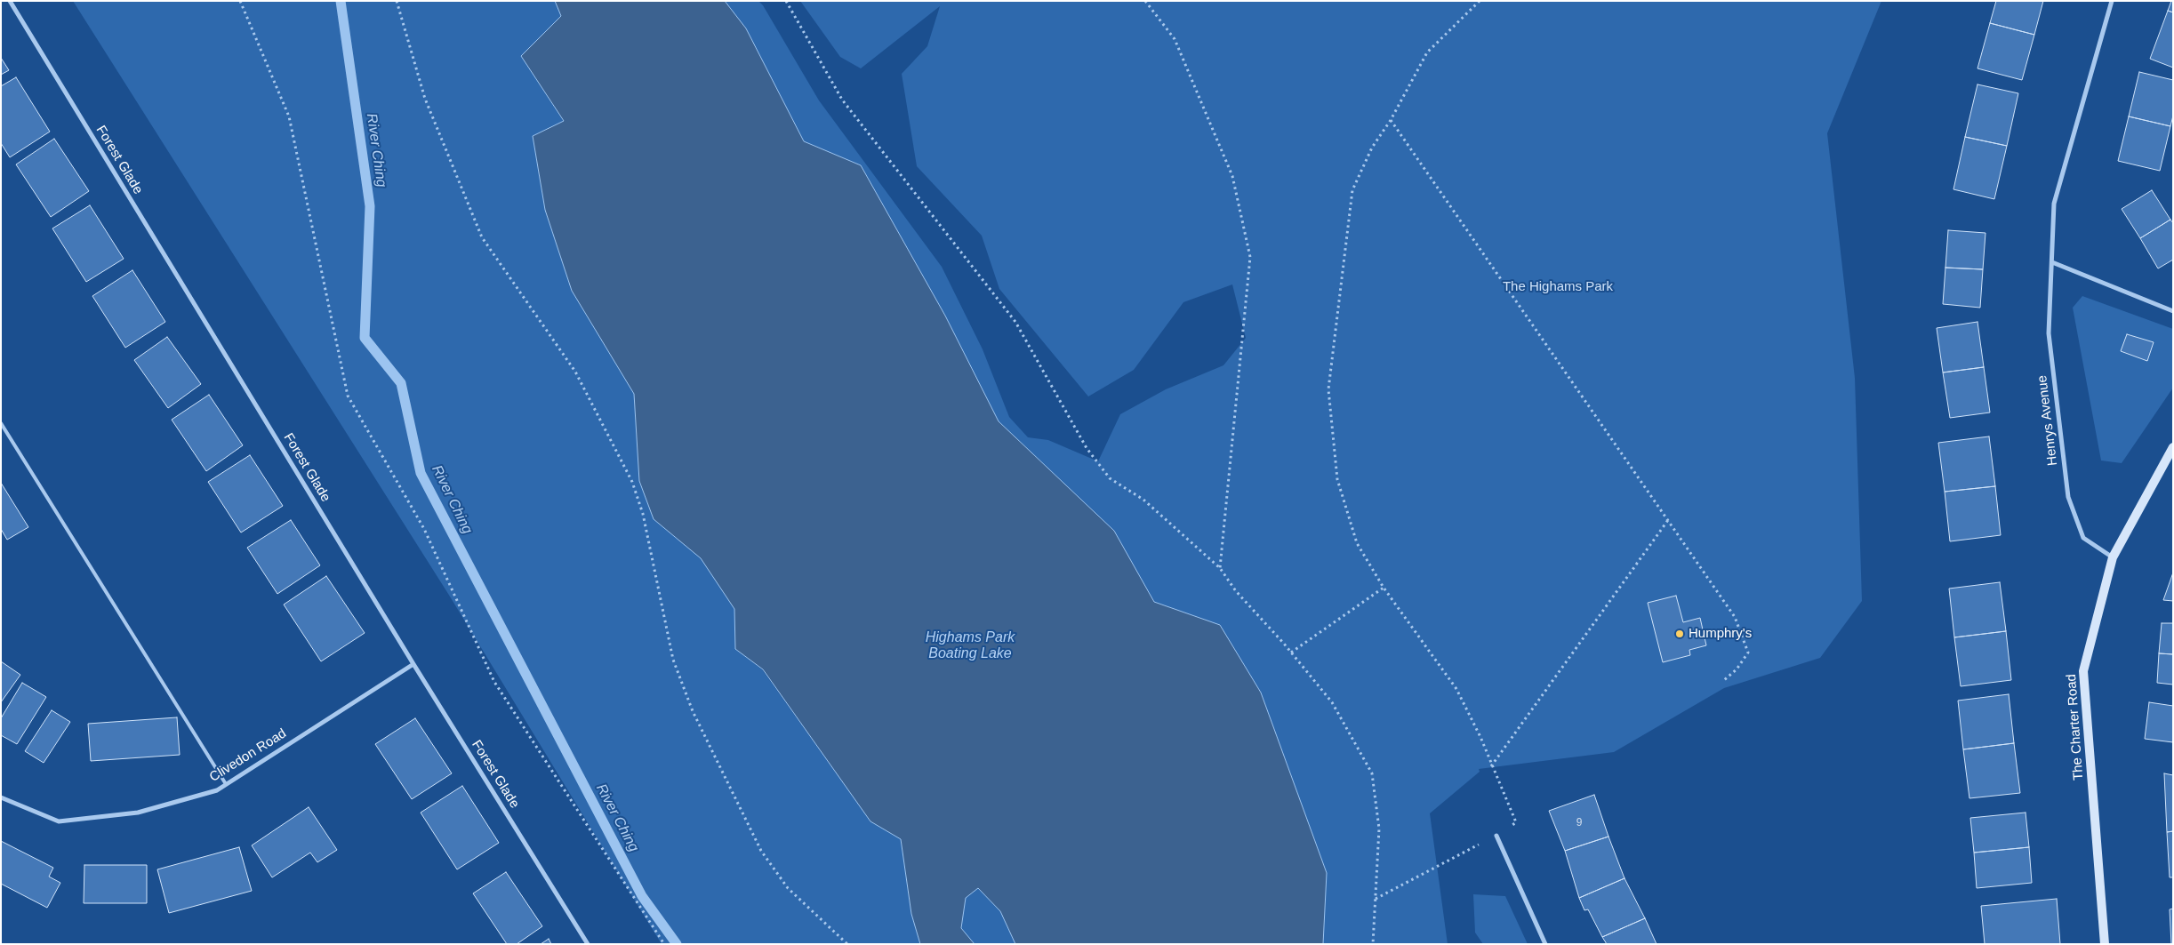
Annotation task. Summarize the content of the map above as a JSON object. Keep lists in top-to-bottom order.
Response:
{
  "streets": {
    "street": [
      "Forest Glade",
      "Henrys Avenue",
      "The Charter Road",
      "Clivedon Road"
    ]
  },
  "crossings": [
    ["Forest Glade", "Clivedon Road"],
    ["Henrys Avenue", "The Charter Road"]
  ],
  "water": ["River Ching", "Highams Park Boating Lake"],
  "parks": ["The Highams Park"],
  "places": ["Humphry's"],
  "house_numbers": ["9"]
}
